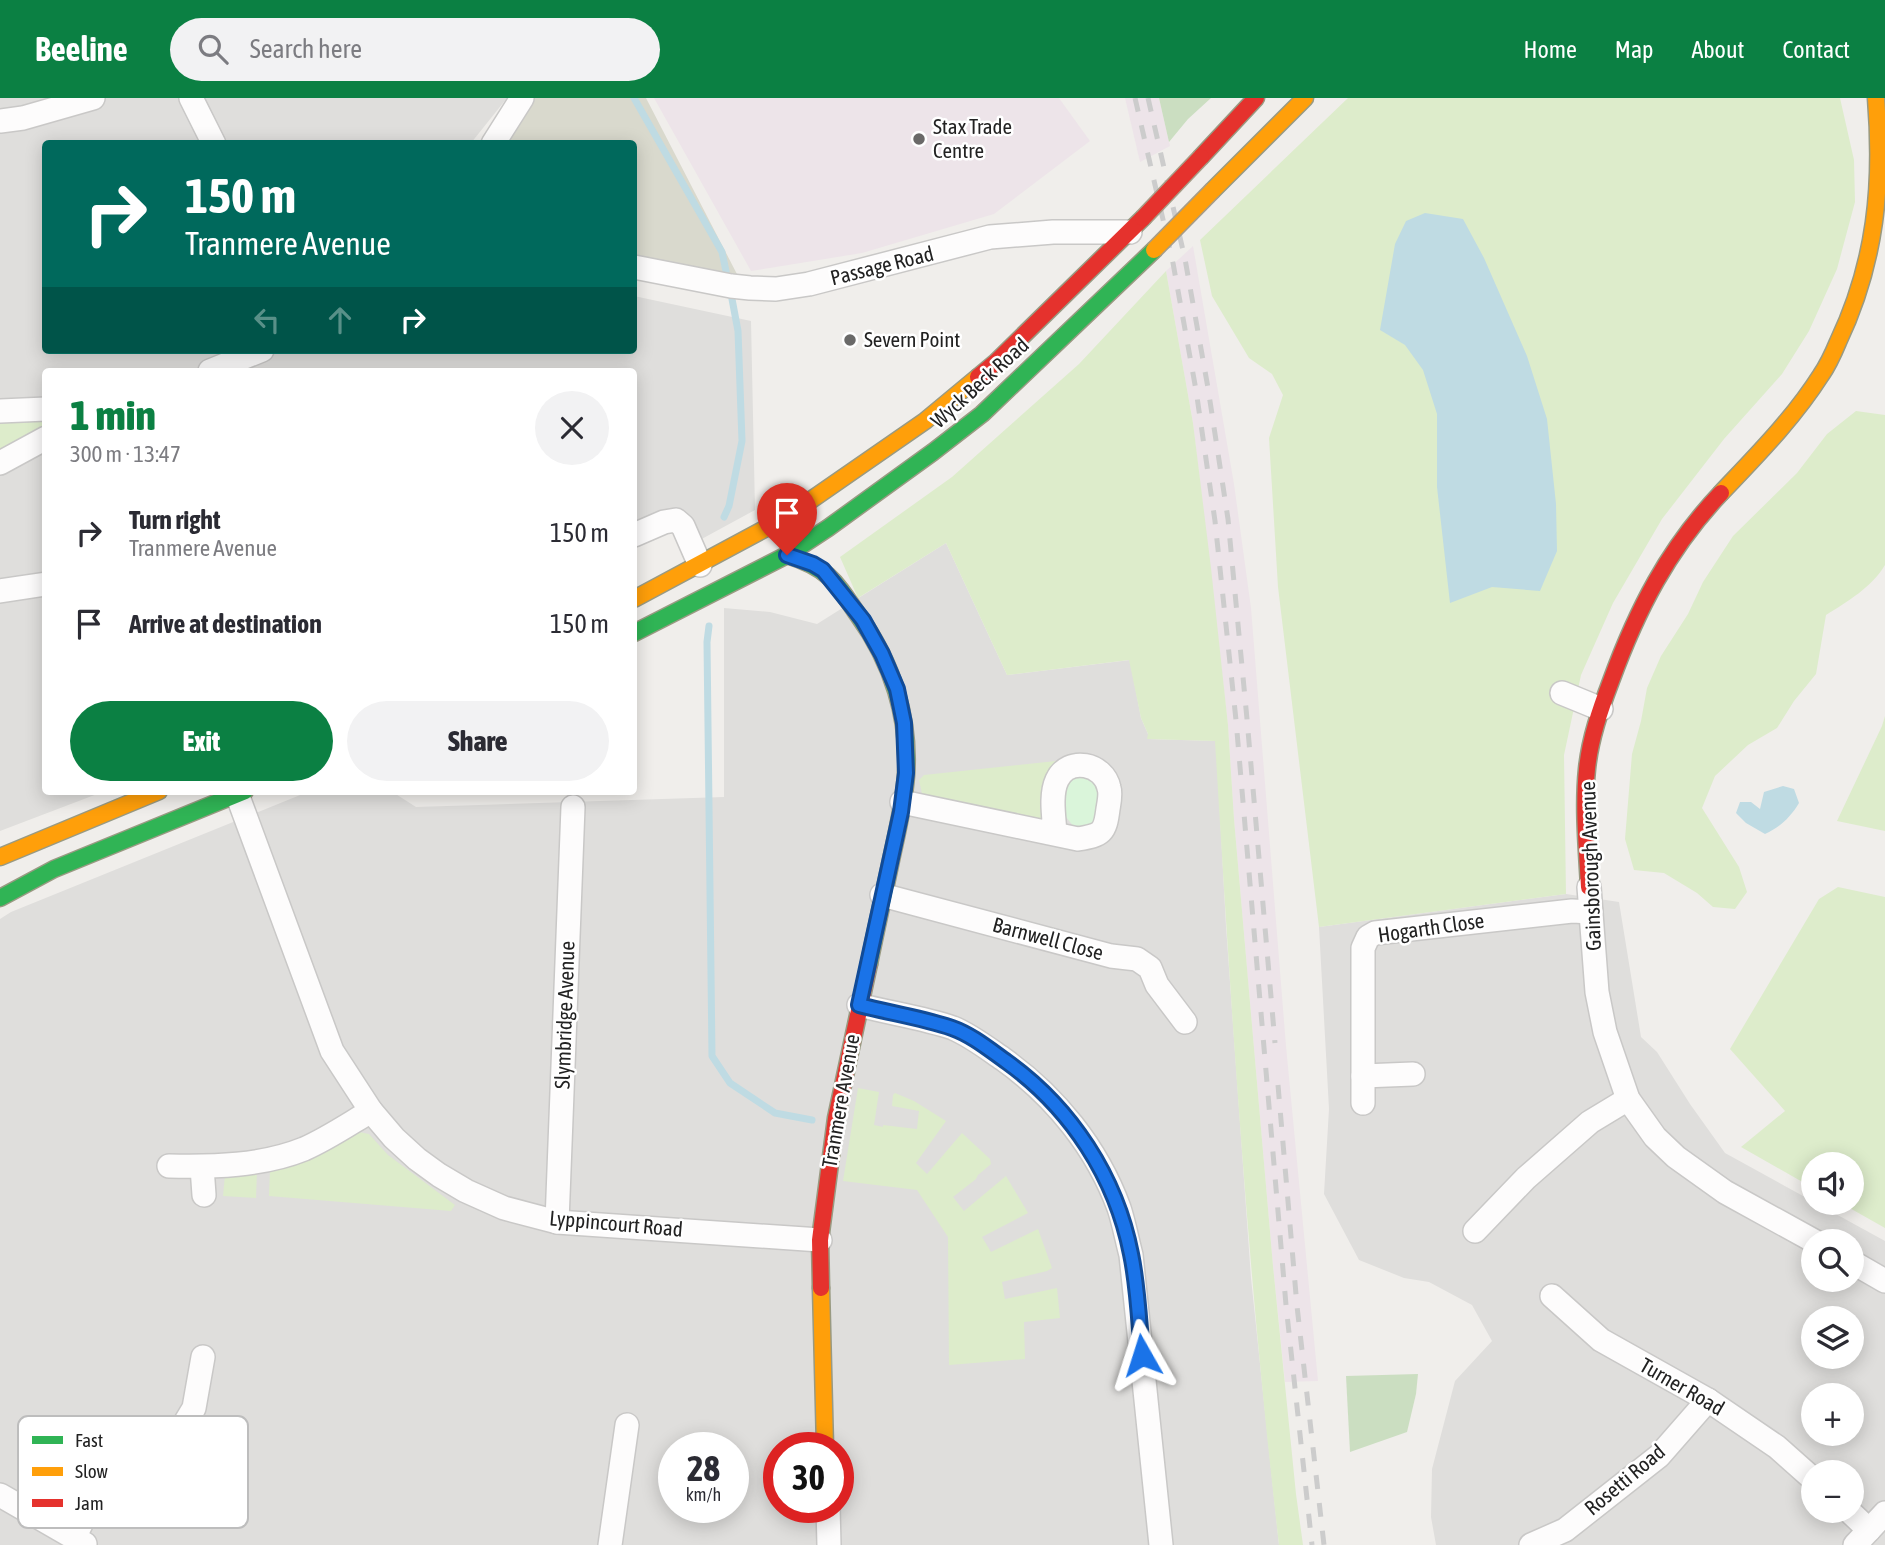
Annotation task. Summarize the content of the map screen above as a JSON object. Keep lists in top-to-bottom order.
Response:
{
  "streets": {
    "main road": ["Wyck Beck Road", "Gainsborough Avenue", "Tranmere Avenue"],
    "street": [
      "Passage Road",
      "Hogarth Close",
      "Barnwell Close",
      "Slymbridge Avenue",
      "Lyppincourt Road",
      "Turner Road",
      "Rosetti Road"
    ]
  },
  "crossings": [
    ["Passage Road", "Wyck Beck Road"],
    ["Wyck Beck Road", "Tranmere Avenue"],
    ["Gainsborough Avenue", "Hogarth Close"],
    ["Barnwell Close", "Tranmere Avenue"],
    ["Slymbridge Avenue", "Lyppincourt Road"],
    ["Tranmere Avenue", "Lyppincourt Road"],
    ["Turner Road", "Rosetti Road"]
  ],
  "places": ["Stax Trade Centre", "Severn Point"],
  "legend": ["Fast", "Slow", "Jam"],
  "page": {
    "header": "Beeline",
    "search": "Search here",
    "nav": [
      "Home",
      "Map",
      "About",
      "Contact"
    ],
    "turn": ["150 m", "Tranmere Avenue"],
    "heading": ["1 min", "300 m · 13:47"],
    "list": [
      {
        "name": "Turn right",
        "note": "Tranmere Avenue",
        "value": "150 m"
      },
      {
        "name": "Arrive at destination",
        "value": "150 m"
      }
    ],
    "buttons": ["Exit", "Share"],
    "map_buttons": ["+", "−"],
    "speed": "28 km/h",
    "limit": "30"
  }
}
